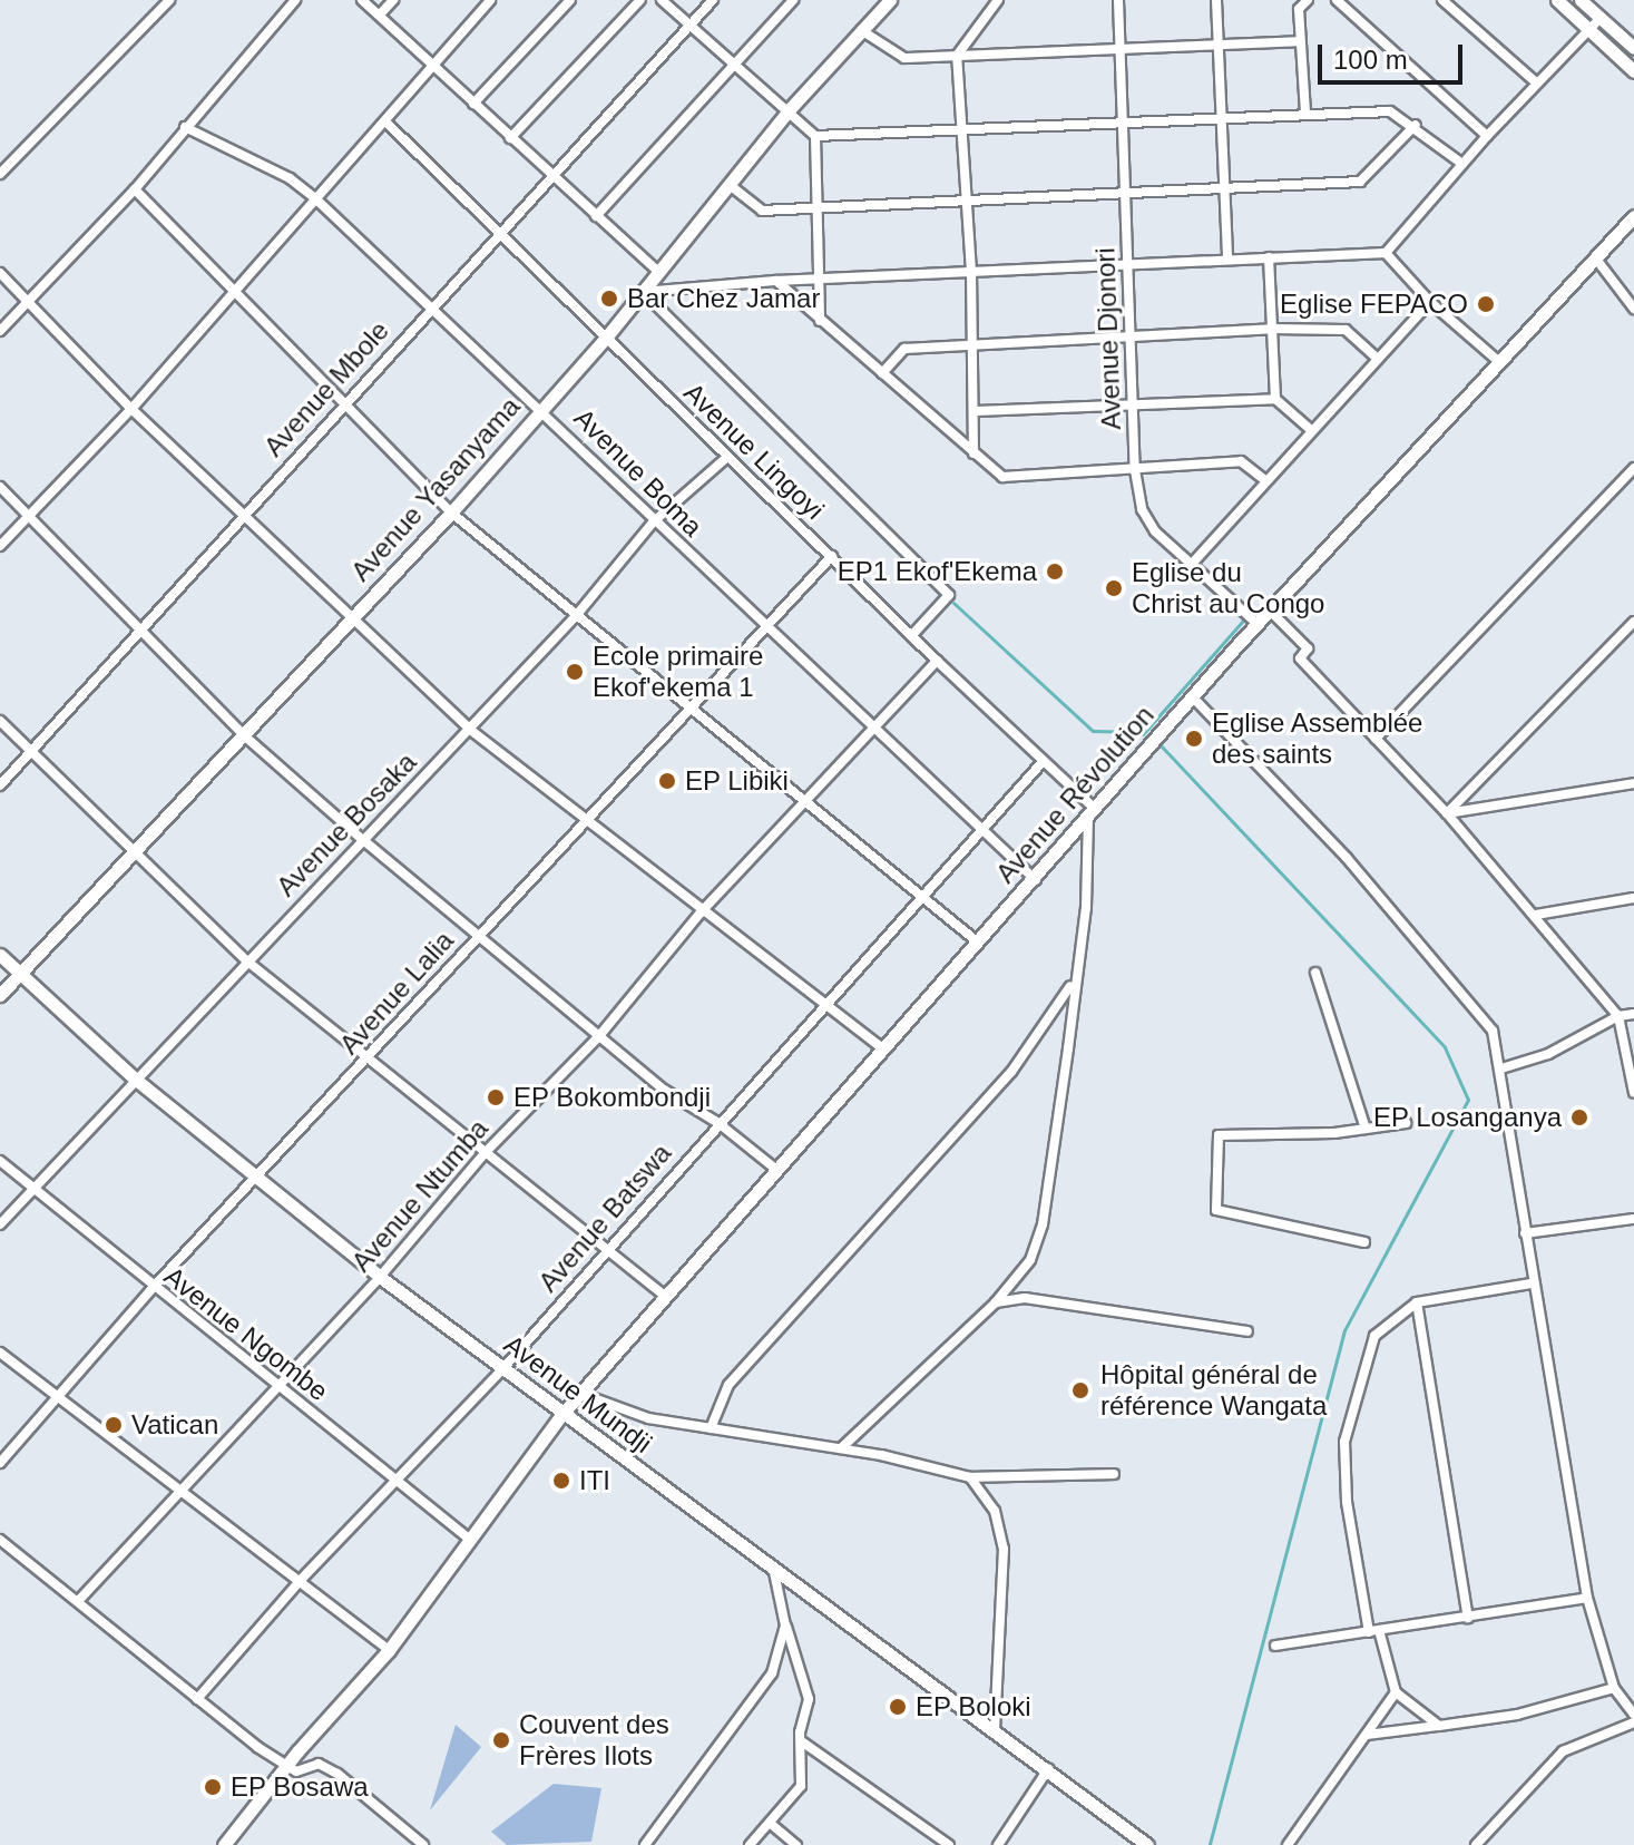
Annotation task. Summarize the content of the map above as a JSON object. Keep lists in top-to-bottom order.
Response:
{
  "streets": {
    "street": [
      "Avenue Djonori",
      "Avenue Mbole",
      "Avenue Lingoyi",
      "Avenue Boma",
      "Avenue Yasanyama",
      "Avenue Révolution",
      "Avenue Bosaka",
      "Avenue Lalia",
      "Avenue Ntumba",
      "Avenue Batswa",
      "Avenue Ngombe",
      "Avenue Mundji"
    ]
  },
  "crossings": [
    ["Avenue Djonori", "Avenue Révolution"],
    ["Avenue Mbole", "Avenue Lingoyi"],
    ["Avenue Mbole", "Avenue Boma"],
    ["Avenue Lingoyi", "Avenue Yasanyama"],
    ["Avenue Lingoyi", "Avenue Révolution"],
    ["Avenue Lingoyi", "Avenue Bosaka"],
    ["Avenue Lingoyi", "Avenue Lalia"],
    ["Avenue Lingoyi", "Avenue Ntumba"],
    ["Avenue Lingoyi", "Avenue Batswa"],
    ["Avenue Boma", "Avenue Yasanyama"],
    ["Avenue Boma", "Avenue Révolution"],
    ["Avenue Boma", "Avenue Bosaka"],
    ["Avenue Boma", "Avenue Lalia"],
    ["Avenue Boma", "Avenue Ntumba"],
    ["Avenue Boma", "Avenue Batswa"],
    ["Avenue Yasanyama", "Avenue Mundji"],
    ["Avenue Révolution", "Avenue Ngombe"],
    ["Avenue Révolution", "Avenue Mundji"],
    ["Avenue Bosaka", "Avenue Ngombe"],
    ["Avenue Bosaka", "Avenue Mundji"],
    ["Avenue Lalia", "Avenue Ngombe"],
    ["Avenue Lalia", "Avenue Mundji"],
    ["Avenue Ntumba", "Avenue Ngombe"],
    ["Avenue Ntumba", "Avenue Mundji"],
    ["Avenue Batswa", "Avenue Ngombe"],
    ["Avenue Batswa", "Avenue Mundji"]
  ],
  "places": [
    "Bar Chez Jamar",
    "Eglise FEPACO",
    "EP1 Ekof'Ekema",
    "Eglise du Christ au Congo",
    "Ecole primaire Ekof'ekema 1",
    "Eglise Assemblée des saints",
    "EP Libiki",
    "EP Bokombondji",
    "EP Losanganya",
    "Hôpital général de référence Wangata",
    "Vatican",
    "ITI",
    "EP Boloki",
    "Couvent des Frères Ilots",
    "EP Bosawa"
  ],
  "scale_bar": "100 m"
}
